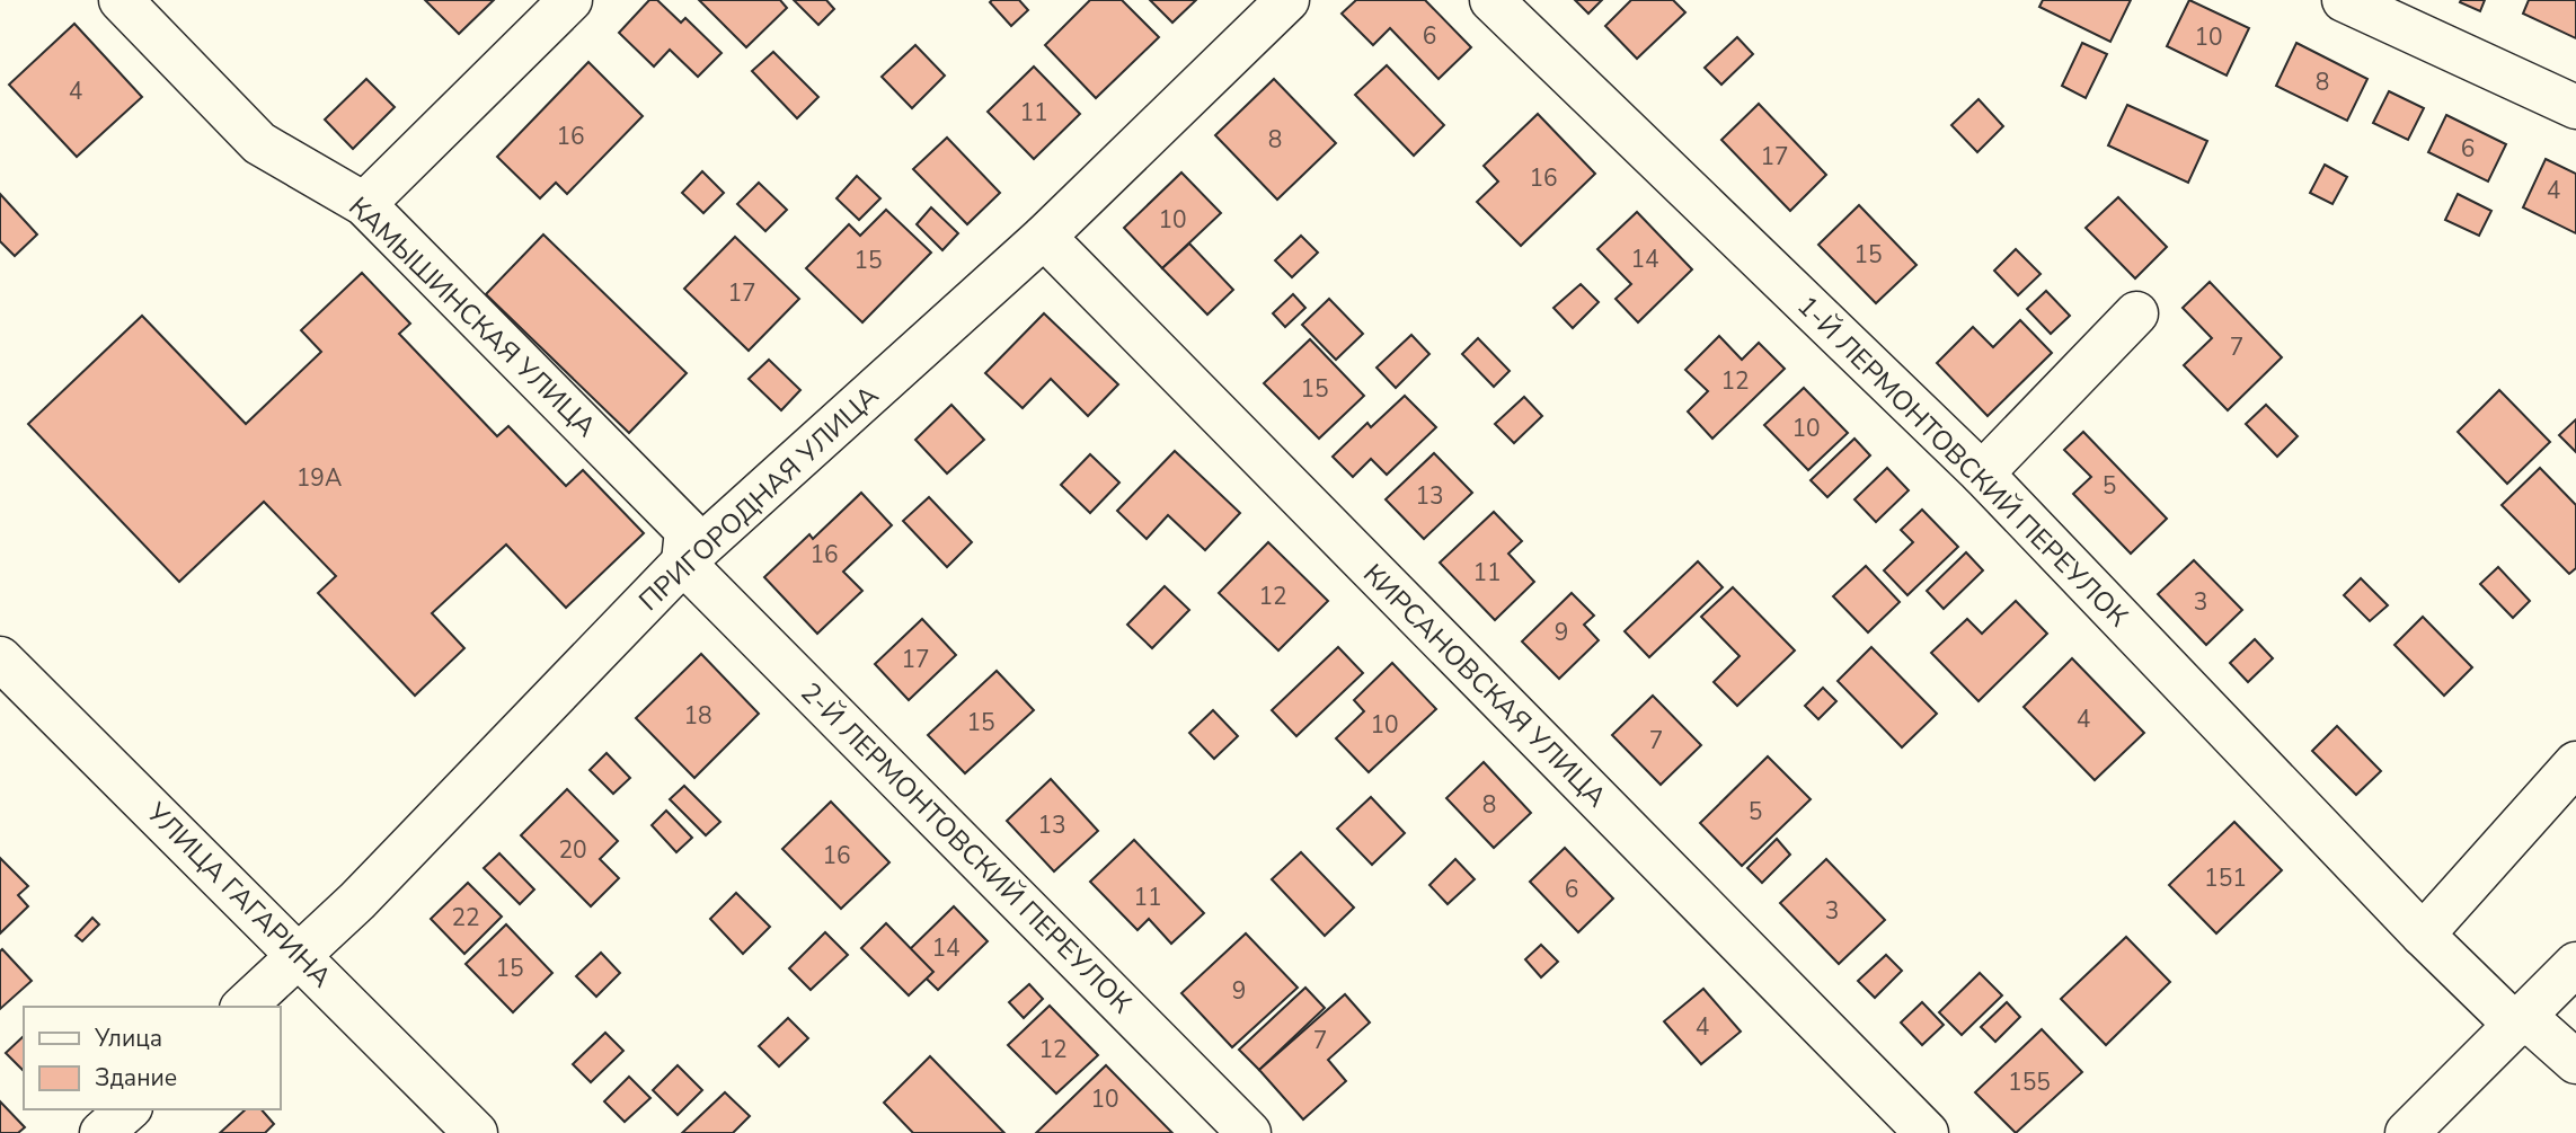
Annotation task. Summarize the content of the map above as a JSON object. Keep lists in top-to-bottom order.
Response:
{
  "streets": {
    "street": [
      "КАМЫШИНСКАЯ УЛИЦА",
      "1-Й ЛЕРМОНТОВСКИЙ ПЕРЕУЛОК",
      "ПРИГОРОДНАЯ УЛИЦА",
      "КИРСАНОВСКАЯ УЛИЦА",
      "2-Й ЛЕРМОНТОВСКИЙ ПЕРЕУЛОК",
      "УЛИЦА ГАГАРИНА"
    ]
  },
  "crossings": [
    ["КАМЫШИНСКАЯ УЛИЦА", "ПРИГОРОДНАЯ УЛИЦА"],
    ["КАМЫШИНСКАЯ УЛИЦА", "2-Й ЛЕРМОНТОВСКИЙ ПЕРЕУЛОК"],
    ["ПРИГОРОДНАЯ УЛИЦА", "КИРСАНОВСКАЯ УЛИЦА"],
    ["ПРИГОРОДНАЯ УЛИЦА", "2-Й ЛЕРМОНТОВСКИЙ ПЕРЕУЛОК"],
    ["ПРИГОРОДНАЯ УЛИЦА", "УЛИЦА ГАГАРИНА"]
  ],
  "house_numbers": [
    "6",
    "10",
    "8",
    "4",
    "11",
    "16",
    "8",
    "6",
    "17",
    "16",
    "4",
    "10",
    "15",
    "14",
    "15",
    "17",
    "7",
    "12",
    "15",
    "10",
    "19А",
    "5",
    "13",
    "16",
    "11",
    "12",
    "3",
    "9",
    "17",
    "18",
    "4",
    "15",
    "10",
    "7",
    "8",
    "5",
    "13",
    "20",
    "16",
    "151",
    "6",
    "11",
    "3",
    "22",
    "14",
    "15",
    "9",
    "4",
    "7",
    "12",
    "155",
    "10"
  ],
  "legend": ["Улица", "Здание"]
}
